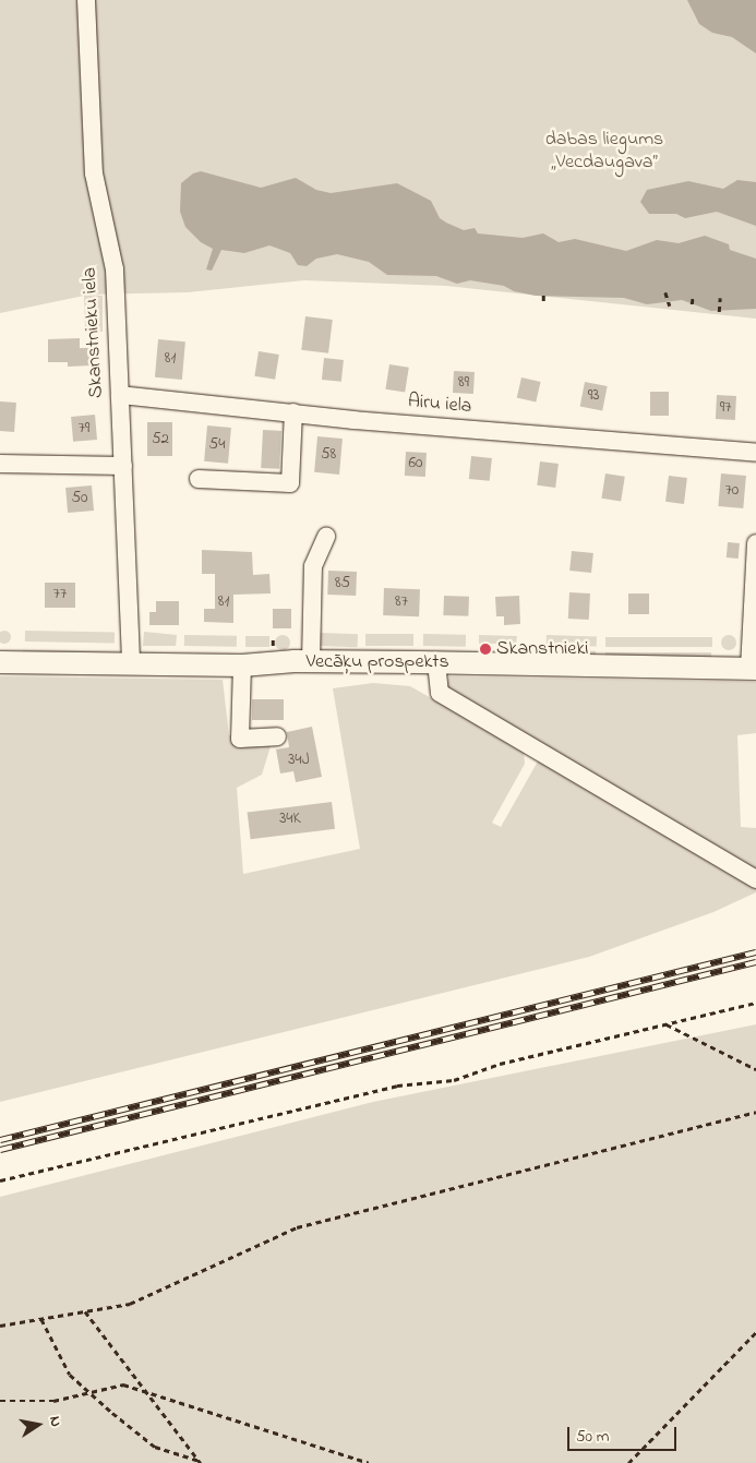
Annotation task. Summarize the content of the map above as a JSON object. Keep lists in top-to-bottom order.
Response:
{
  "streets": {
    "main road": ["Vecāķu prospekts"],
    "street": ["Skanstnieku iela", "Airu iela"]
  },
  "crossings": [
    ["Skanstnieku iela", "Airu iela"],
    ["Skanstnieku iela", "Vecāķu prospekts"]
  ],
  "parks": ["dabas liegums „Vecdaugava”"],
  "places": ["Skanstnieki"],
  "house_numbers": [
    "81",
    "89",
    "93",
    "97",
    "79",
    "52",
    "54",
    "58",
    "60",
    "70",
    "50",
    "85",
    "77",
    "81",
    "87",
    "34J",
    "34K"
  ],
  "scale_bar": "50 m",
  "north": "right"
}
